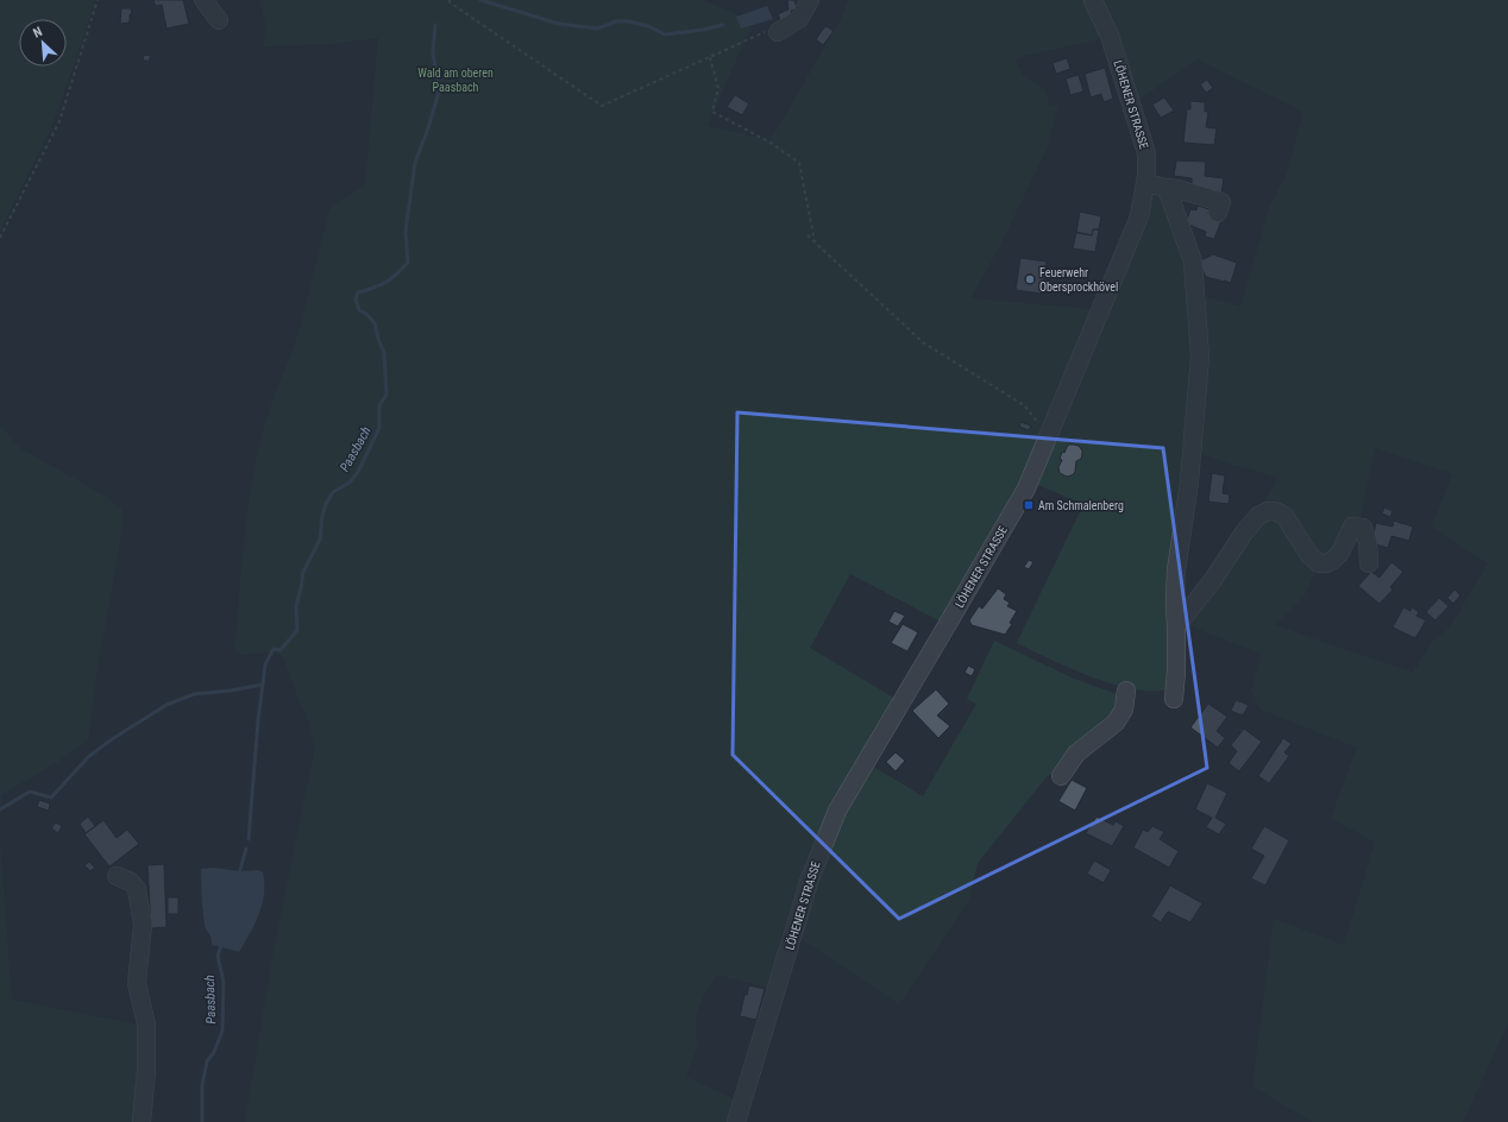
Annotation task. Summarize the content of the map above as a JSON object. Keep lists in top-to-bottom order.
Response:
{
  "streets": {
    "street": ["LÖHENER STRASSE"]
  },
  "water": ["Paasbach"],
  "parks": ["Wald am oberen Paasbach"],
  "places": {
    "other": ["Feuerwehr Obersprockhövel"],
    "transit": ["Am Schmalenberg"]
  },
  "north": "top left"
}
